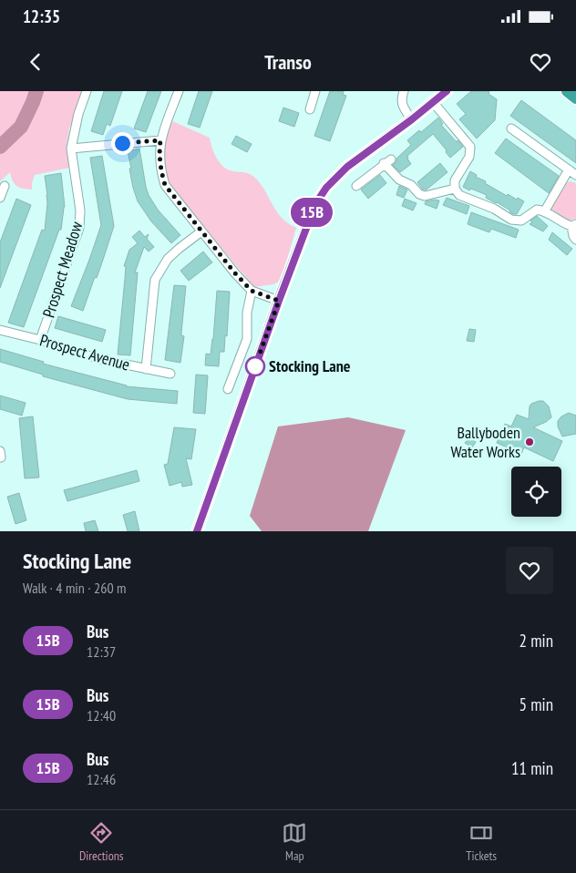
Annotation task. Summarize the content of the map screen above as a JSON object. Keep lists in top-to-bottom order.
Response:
{
  "streets": {
    "street": ["Prospect Meadow", "Prospect Avenue"]
  },
  "crossings": [
    ["Prospect Meadow", "Prospect Avenue"]
  ],
  "places": ["Stocking Lane", "Ballyboden Water Works"],
  "lines": ["bus line 15B"],
  "page": {
    "status": "12:35",
    "header": "Transo",
    "on_map": "15B",
    "heading": ["Stocking Lane", "Walk · 4 min · 260 m"],
    "list": [
      {
        "mark": "15B",
        "name": "Bus",
        "note": "12:37",
        "value": "2 min"
      },
      {
        "mark": "15B",
        "name": "Bus",
        "note": "12:40",
        "value": "5 min"
      },
      {
        "mark": "15B",
        "name": "Bus",
        "note": "12:46",
        "value": "11 min"
      }
    ],
    "tabs": ["Directions", "Map", "Tickets"]
  }
}
